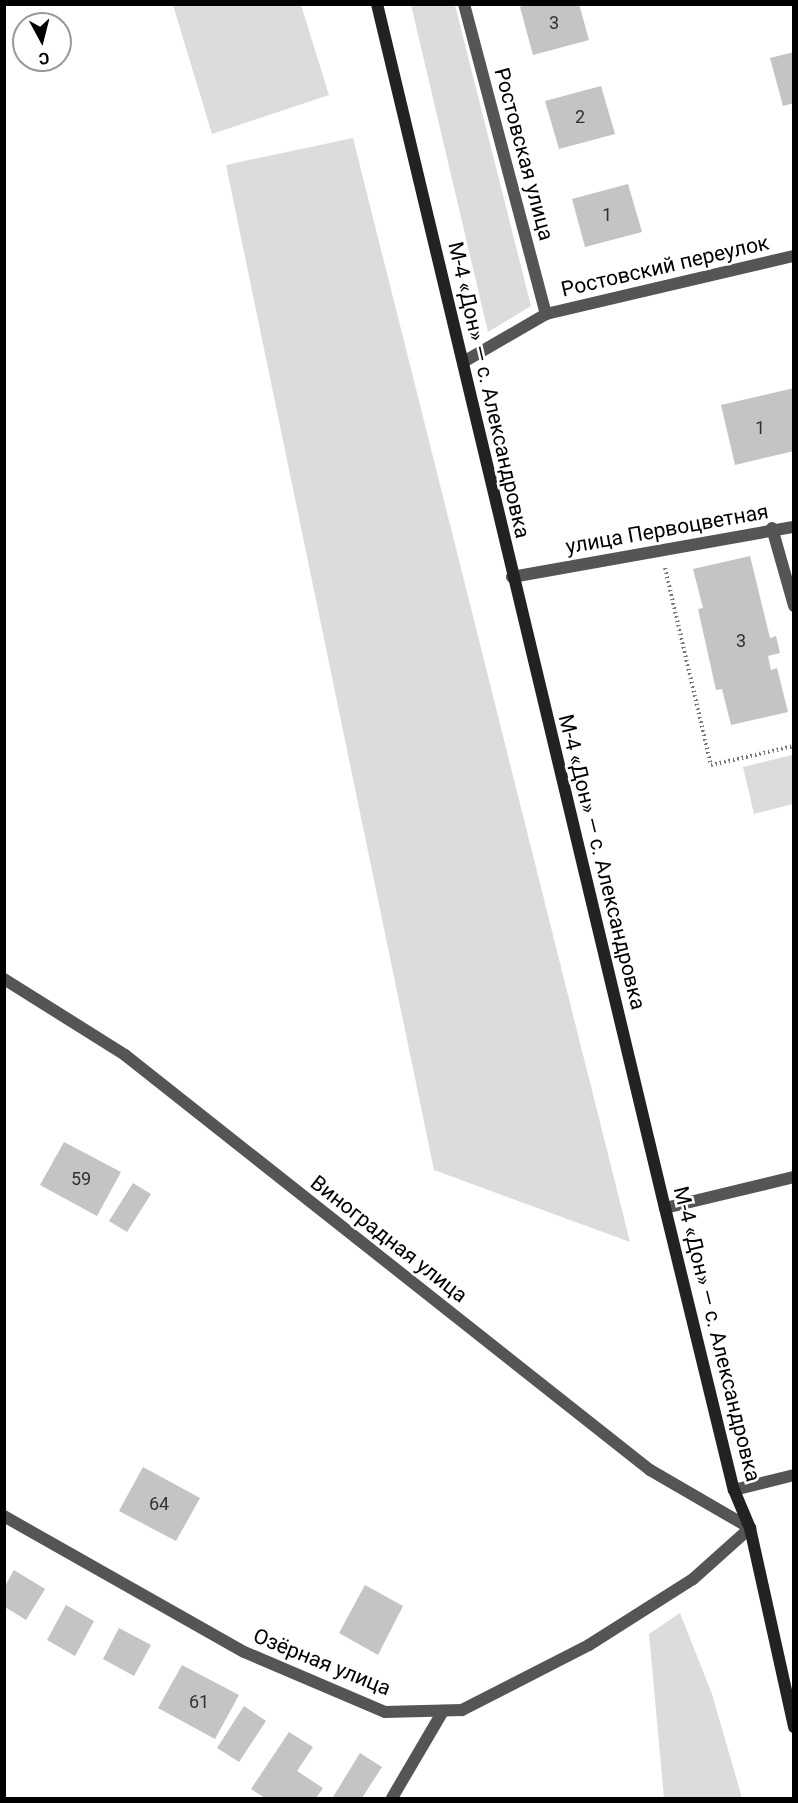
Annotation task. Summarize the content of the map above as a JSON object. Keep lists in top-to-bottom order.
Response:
{
  "streets": {
    "main road": ["М-4 «Дон» — с. Александровка"],
    "street": [
      "Ростовская улица",
      "Ростовский переулок",
      "улица Первоцветная",
      "Виноградная улица",
      "Озёрная улица"
    ]
  },
  "crossings": [
    ["Ростовская улица", "Ростовский переулок"],
    ["Ростовский переулок", "М-4 «Дон» — с. Александровка"],
    ["М-4 «Дон» — с. Александровка", "улица Первоцветная"],
    ["М-4 «Дон» — с. Александровка", "Виноградная улица"],
    ["М-4 «Дон» — с. Александровка", "Озёрная улица"],
    ["Виноградная улица", "Озёрная улица"]
  ],
  "house_numbers": [
    "3",
    "2",
    "1",
    "1",
    "3",
    "59",
    "64",
    "61"
  ],
  "north": "bottom"
}
